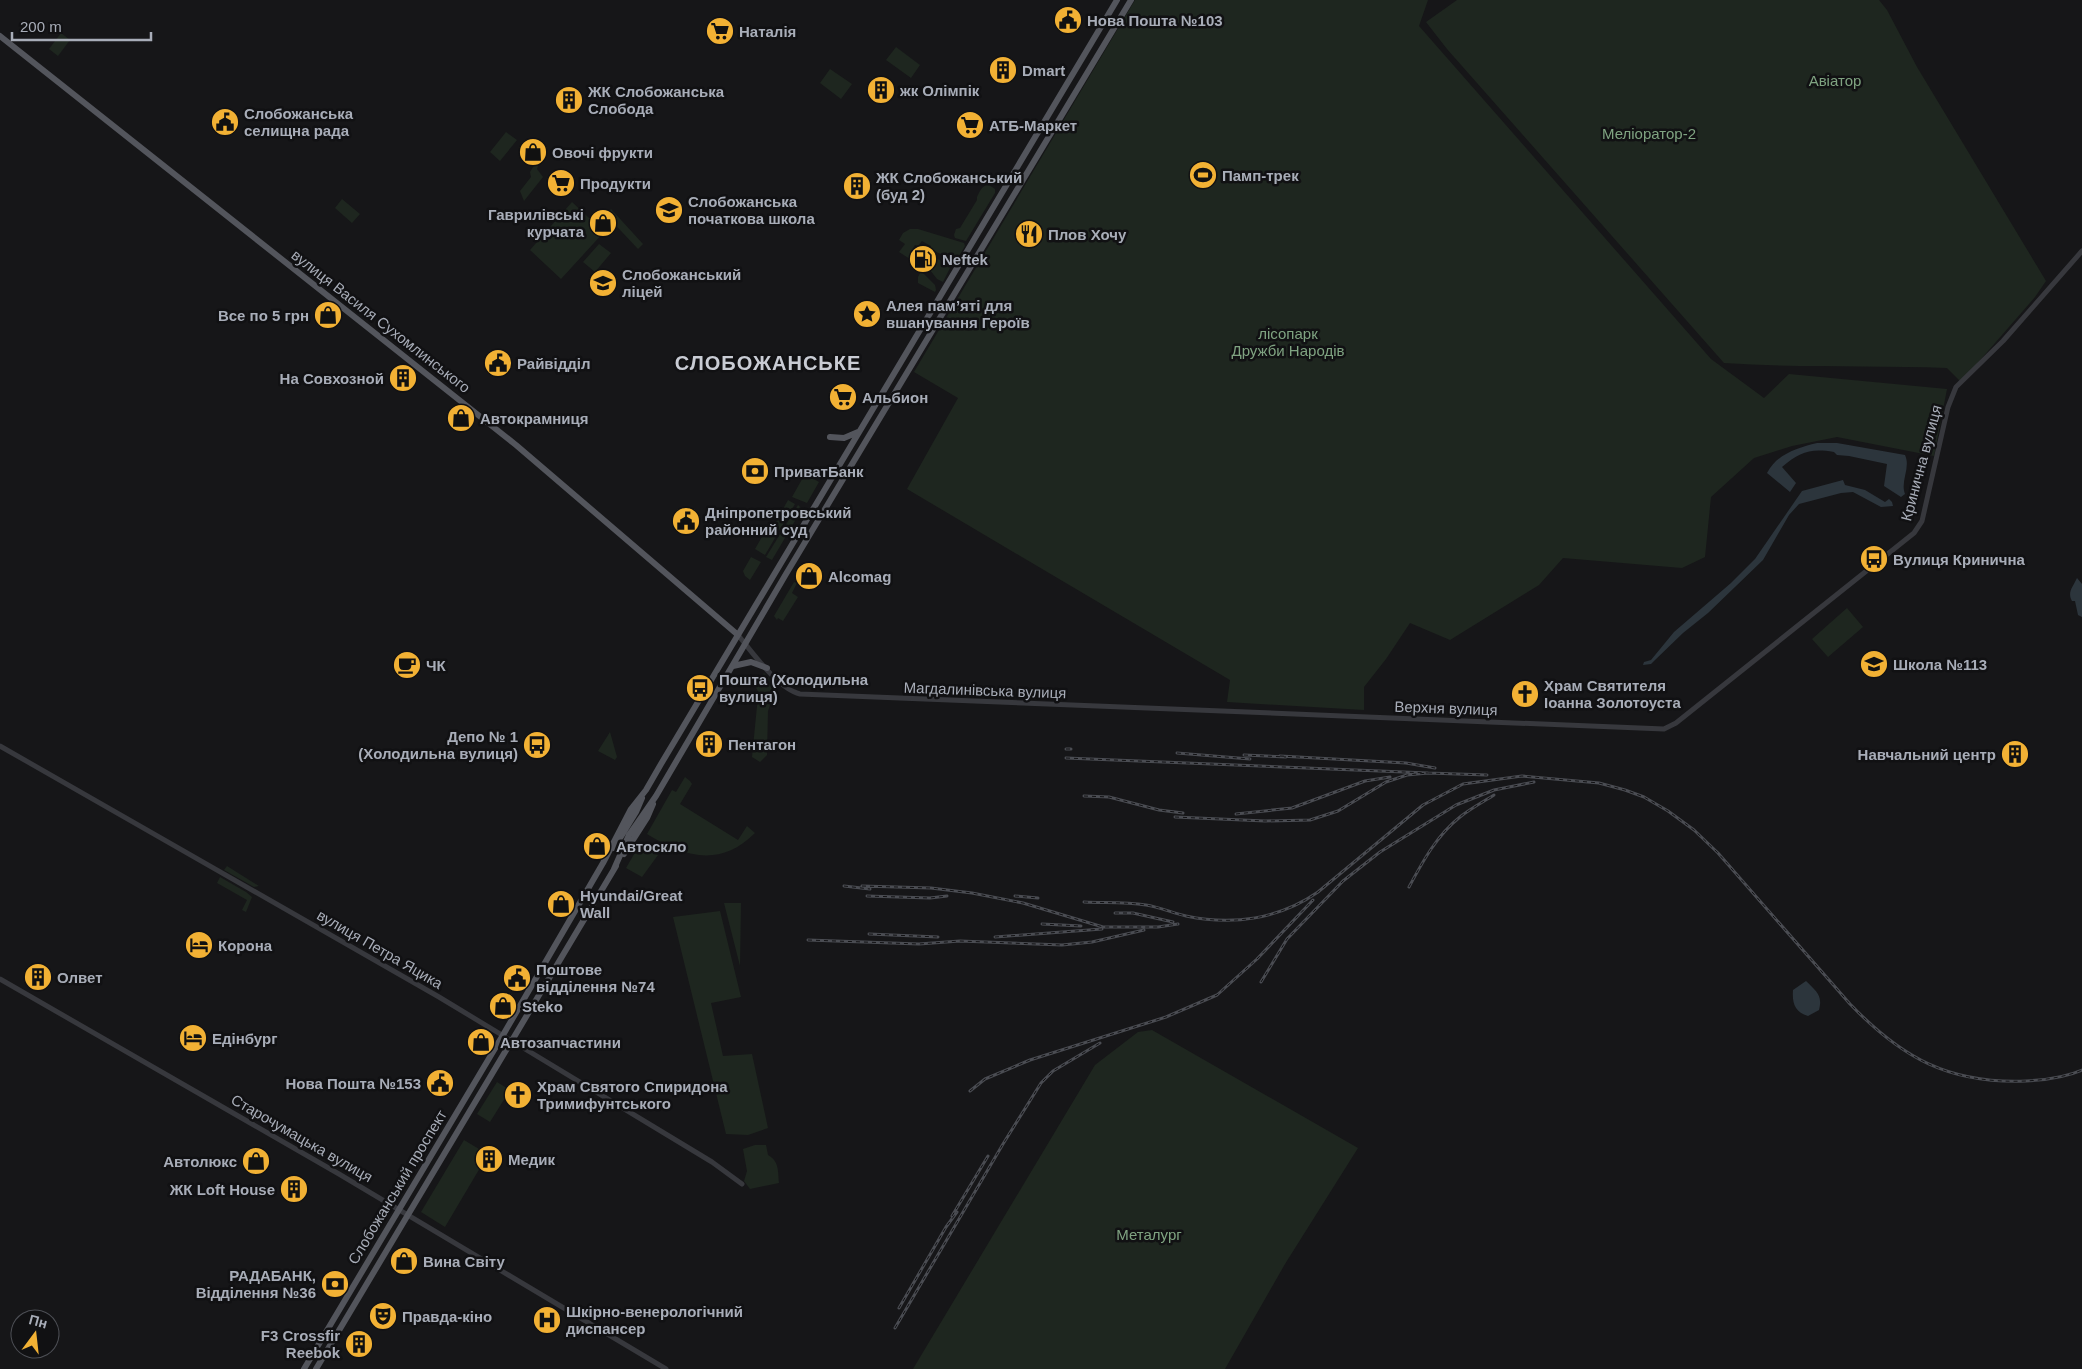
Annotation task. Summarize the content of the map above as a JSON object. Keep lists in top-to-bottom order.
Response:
{
  "streets": {
    "main road": ["вулиця Василя Сухомлинського", "Слобожанський проспект"],
    "street": [
      "Кринична вулиця",
      "Магдалинівська вулиця",
      "Верхня вулиця",
      "вулиця Петра Яцика",
      "Старочумацька вулиця"
    ]
  },
  "crossings": [
    ["вулиця Василя Сухомлинського", "Магдалинівська вулиця"],
    ["вулиця Василя Сухомлинського", "Слобожанський проспект"],
    ["Кринична вулиця", "Верхня вулиця"],
    ["Магдалинівська вулиця", "Верхня вулиця"],
    ["Магдалинівська вулиця", "Слобожанський проспект"],
    ["вулиця Петра Яцика", "Слобожанський проспект"],
    ["Старочумацька вулиця", "Слобожанський проспект"]
  ],
  "districts": ["СЛОБОЖАНСЬКЕ"],
  "parks": [
    "Авіатор",
    "Меліоратор-2",
    "лісопарк Дружби Народів",
    "Металург"
  ],
  "places": {
    "public building": [
      "Нова Пошта №103",
      "Слобожанська селищна рада",
      "Райвідділ",
      "Дніпропетровський районний суд",
      "Поштове відділення №74",
      "Нова Пошта №153"
    ],
    "supermarket": [
      "Наталія",
      "АТБ-Маркет",
      "Продукти",
      "Альбион"
    ],
    "building": [
      "Dmart",
      "жк Олімпік",
      "ЖК Слобожанська Слобода",
      "ЖК Слобожанський (буд 2)",
      "На Совхозной",
      "Пентагон",
      "Навчальний центр",
      "Олвет",
      "Медик",
      "ЖК Loft House",
      "F3 Crossfir Reebok"
    ],
    "shop": [
      "Овочі фрукти",
      "Гаврилівські курчата",
      "Все по 5 грн",
      "Автокрамниця",
      "Alcomag",
      "Автоскло",
      "Hyundai/Great Wall",
      "Steko",
      "Автозапчастини",
      "Автолюкс",
      "Вина Світу"
    ],
    "sports": ["Памп-трек"],
    "school or university": ["Cлобожанська початкова школа", "Слобожанський ліцей", "Школа №113"],
    "restaurant": ["Плов Хочу"],
    "fuel station": ["Neftek"],
    "place": ["Алея пам’яті для вшанування Героїв"],
    "bank": ["ПриватБанк", "РАДАБАНК, Відділення №36"],
    "bus stop": ["Вулиця Кринична", "Пошта (Холодильна вулиця)", "Депо № 1 (Холодильна вулиця)"],
    "cafe": ["ЧК"],
    "church": ["Храм Святителя Іоанна Золотоуста", "Храм Святого Спиридона Тримифунтського"],
    "hotel": ["Корона", "Едінбург"],
    "theatre": ["Правда-кіно"],
    "hospital": ["Шкірно-венерологічний диспансер"]
  },
  "scale_bar": "200 m",
  "north": "top"
}
